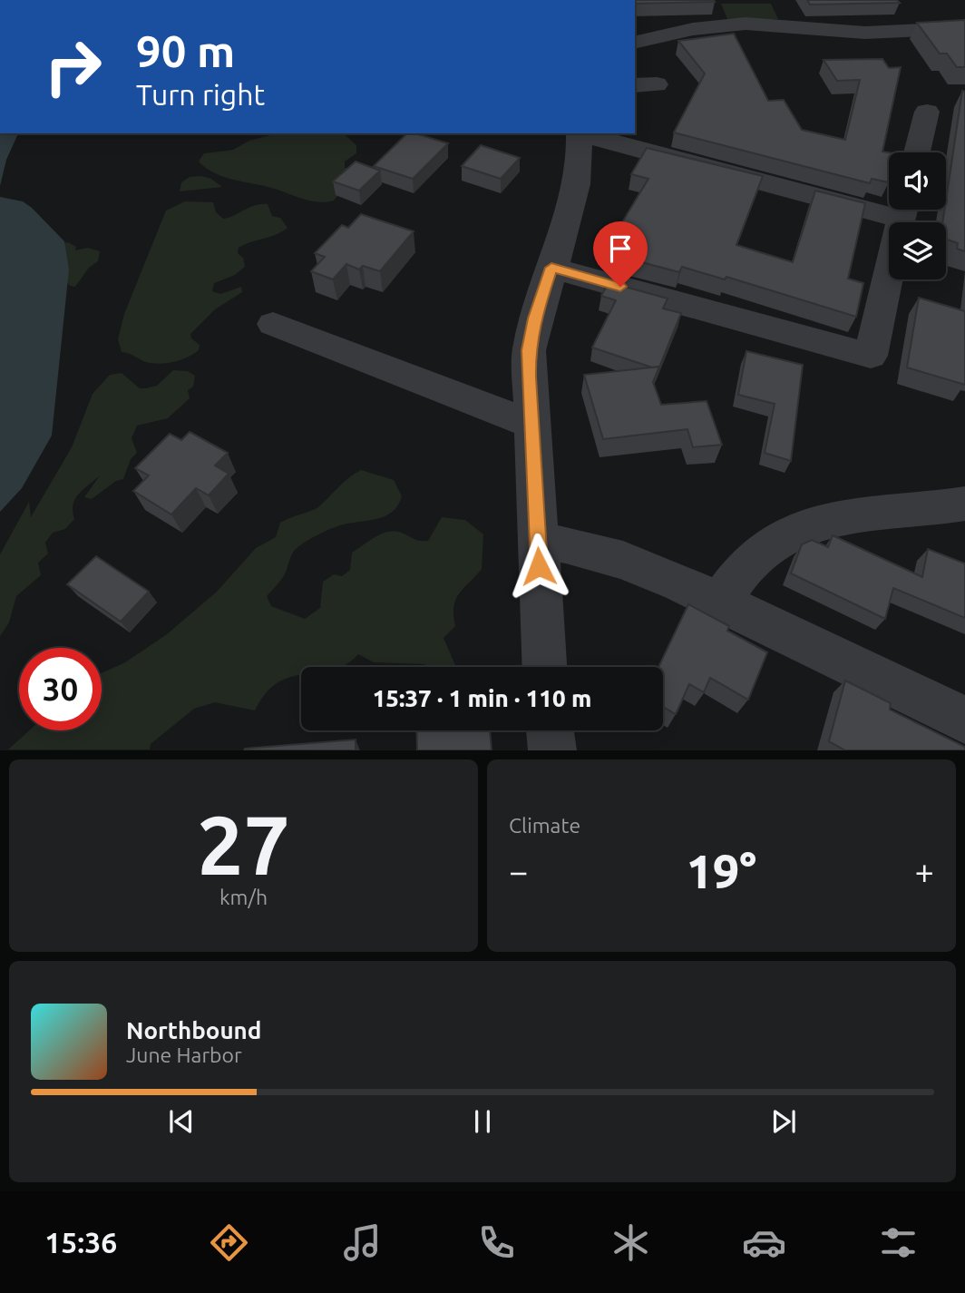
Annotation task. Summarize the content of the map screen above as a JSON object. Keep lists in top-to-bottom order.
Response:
{
  "page": {
    "turn": ["90 m", "Turn right"],
    "limit": "30",
    "trip": "15:37 · 1 min · 110 m",
    "tile": [
      ["27", "km/h"],
      "Climate"
    ],
    "heat": ["−", "19°", "+"],
    "song": ["Northbound", "June Harbor"],
    "tabs": "15:36"
  }
}
